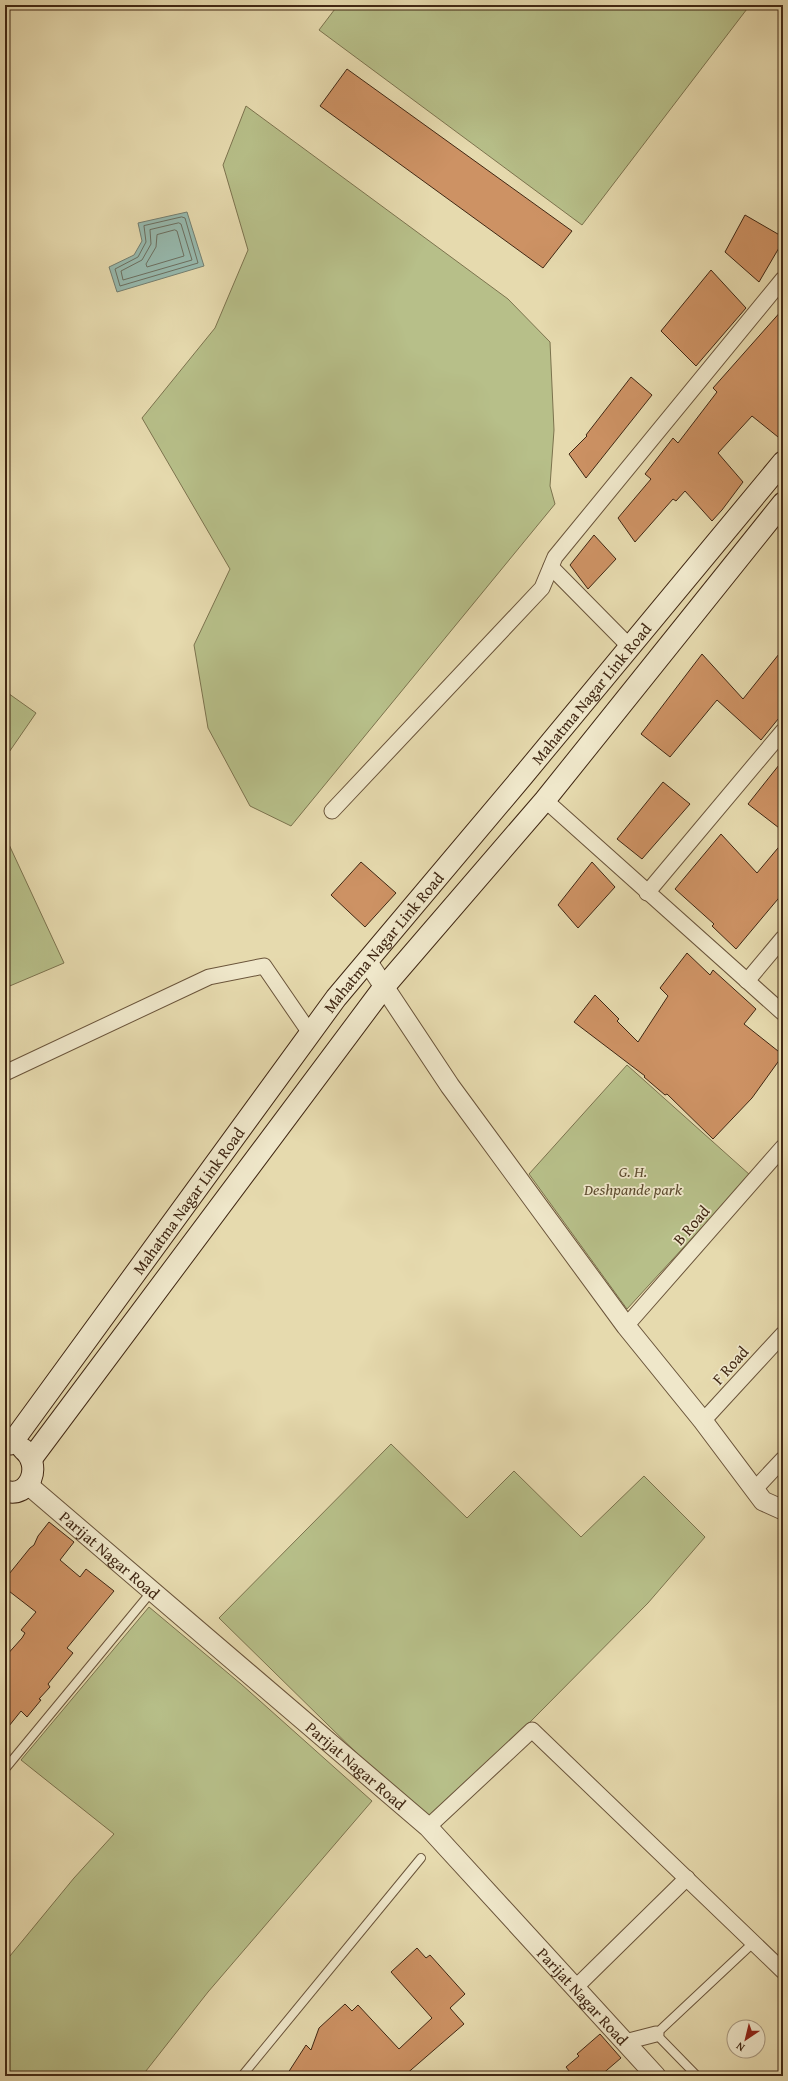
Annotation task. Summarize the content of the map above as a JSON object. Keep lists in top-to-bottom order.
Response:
{
  "streets": {
    "main road": ["Mahatma Nagar Link Road"],
    "street": ["B Road", "F Road", "Parijat Nagar Road"]
  },
  "parks": ["G. H. Deshpande park"],
  "north": "bottom left"
}
